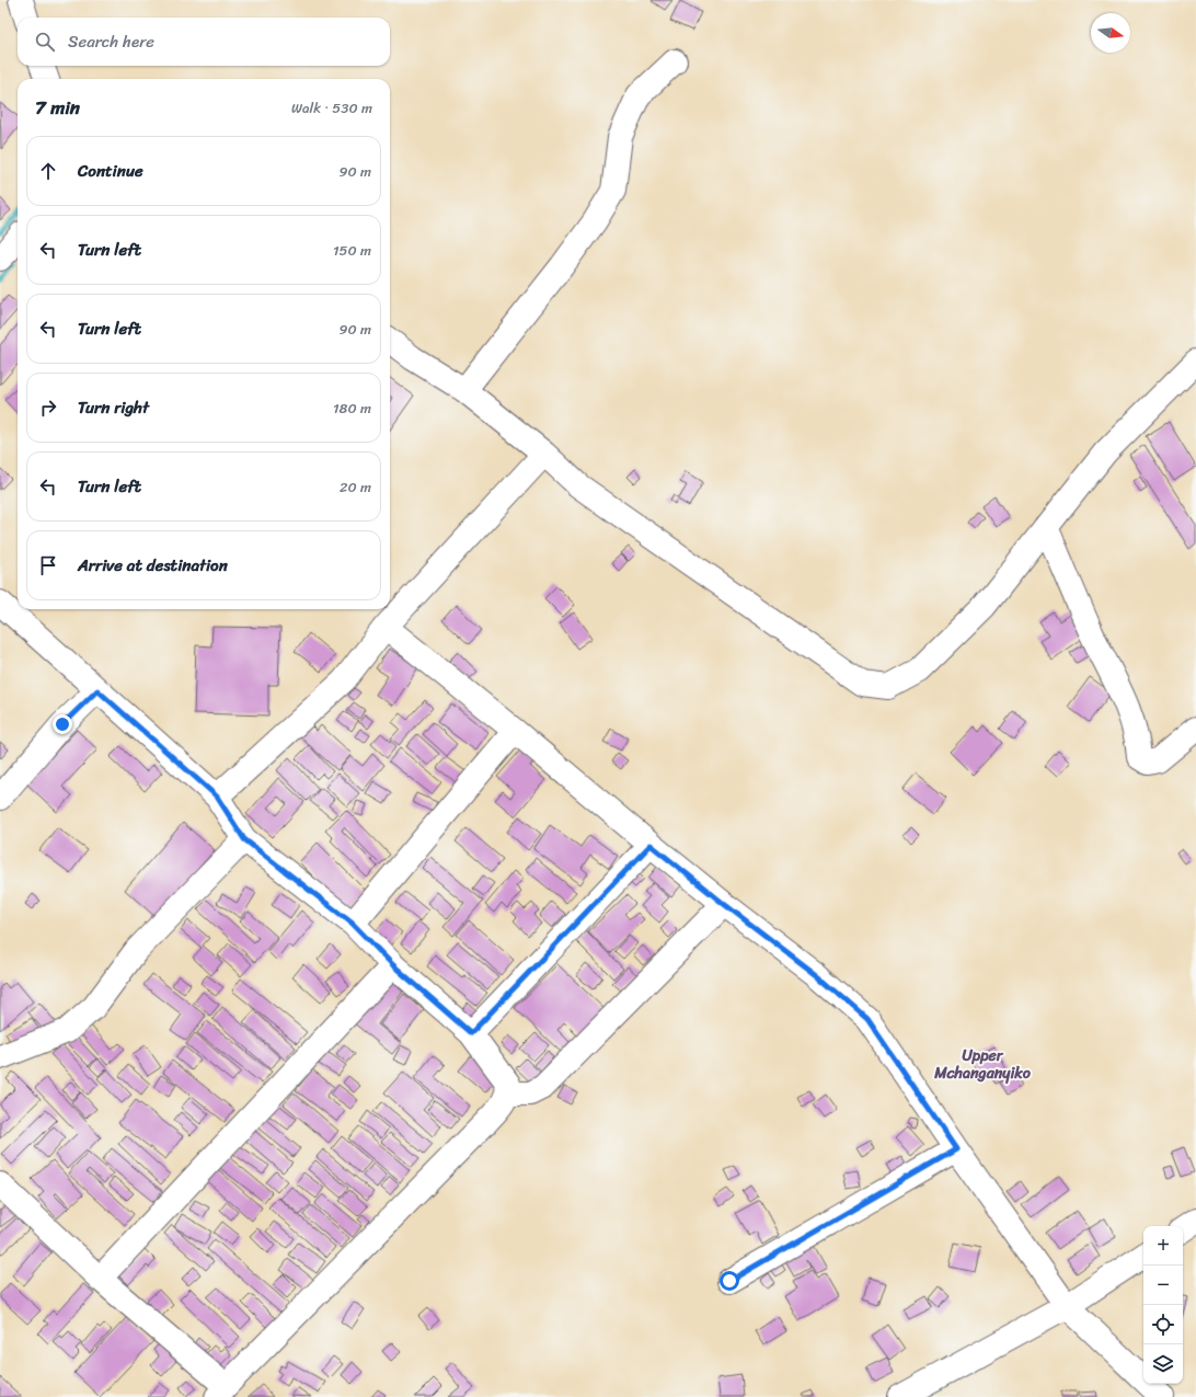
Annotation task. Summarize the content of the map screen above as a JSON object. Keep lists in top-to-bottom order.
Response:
{
  "districts": ["Upper Mchanganyiko"],
  "north": "right",
  "page": {
    "search": "Search here",
    "heading": ["7 min", "Walk · 530 m"],
    "list": [
      ["Continue", "90 m"],
      ["Turn left", "150 m"],
      ["Turn left", "90 m"],
      ["Turn right", "180 m"],
      ["Turn left", "20 m"],
      "Arrive at destination"
    ],
    "map_buttons": ["+", "−"]
  }
}
